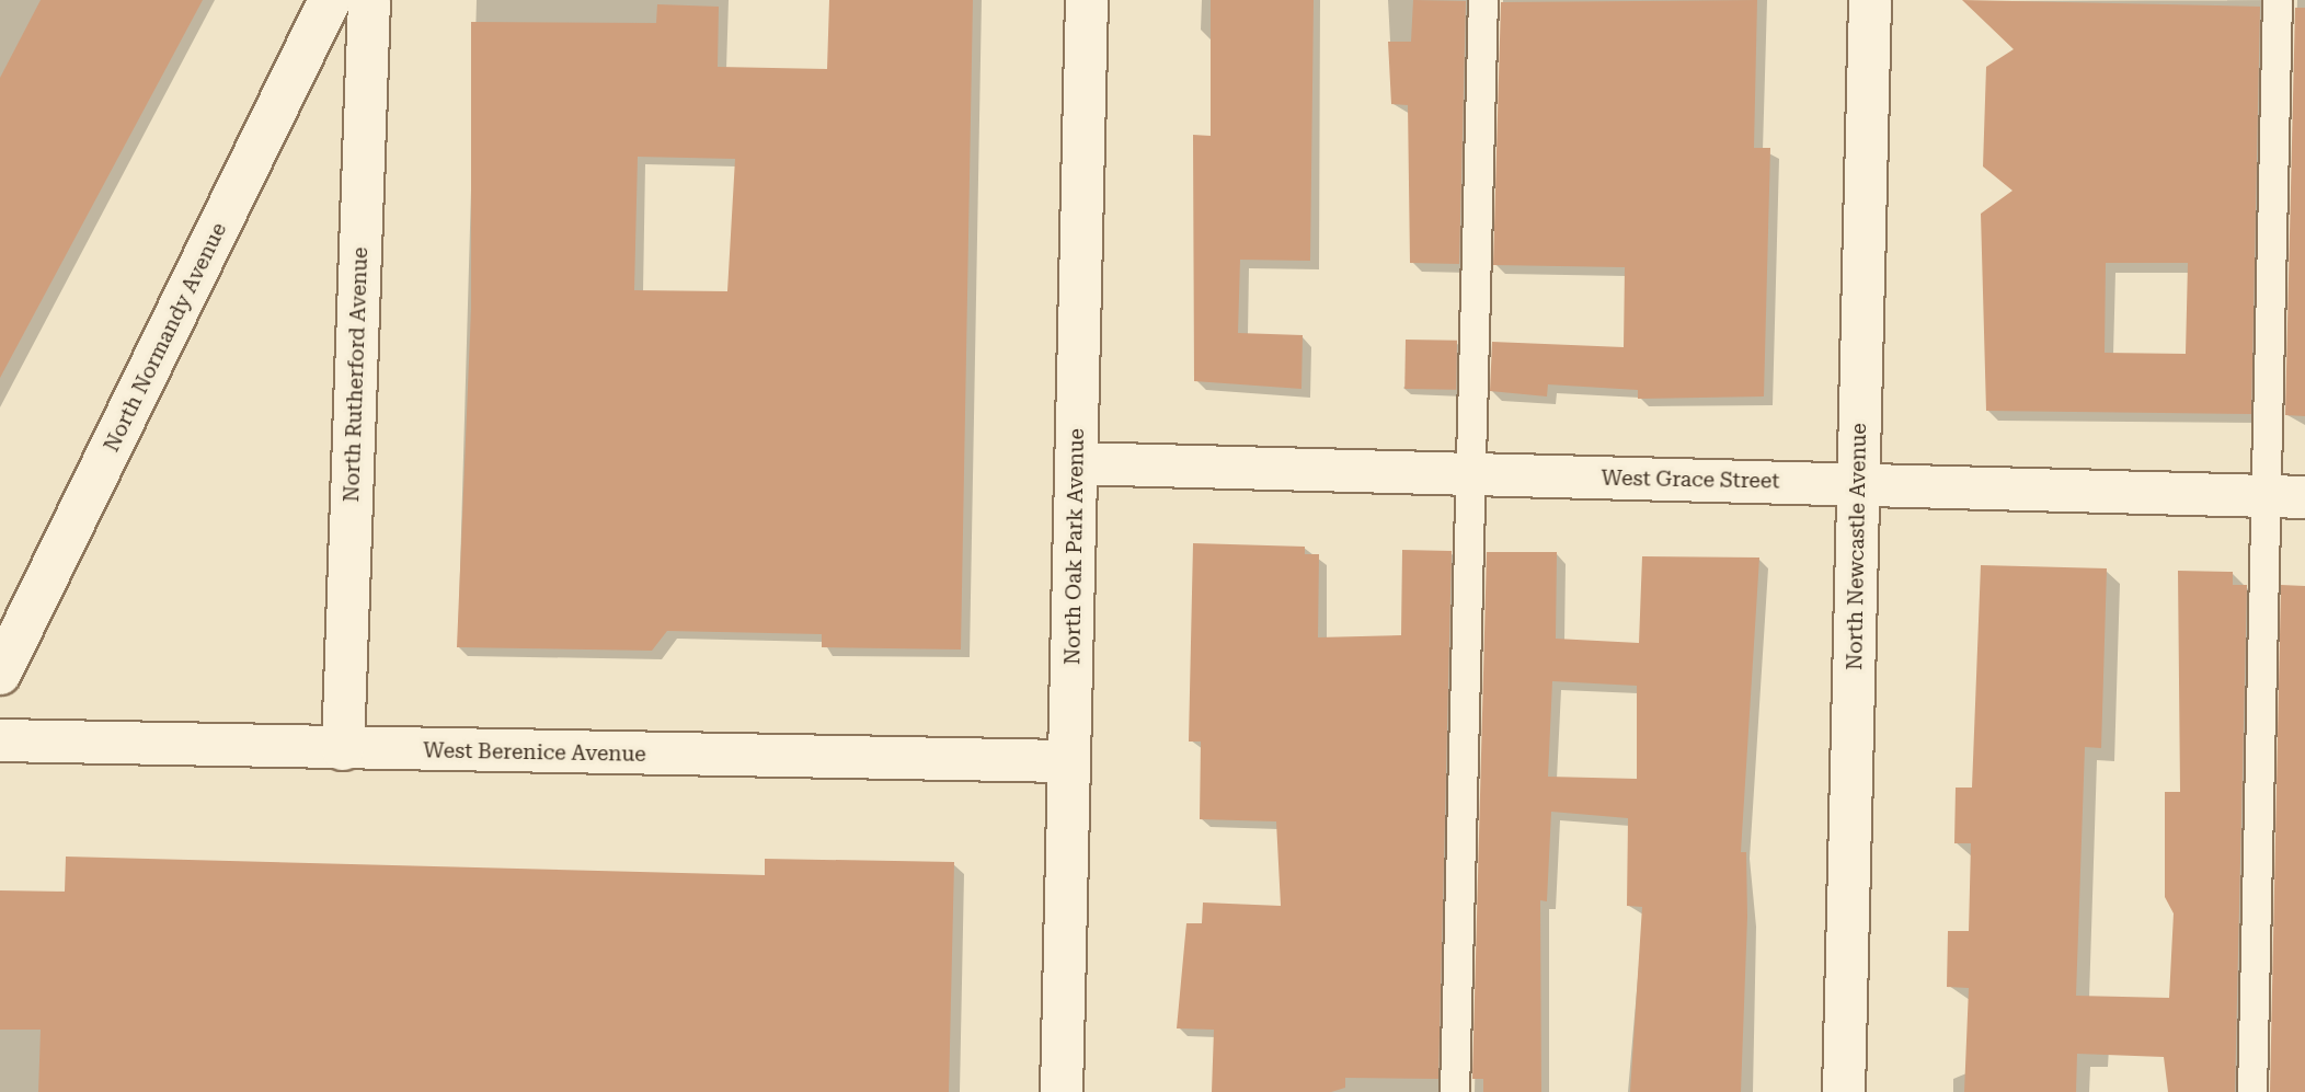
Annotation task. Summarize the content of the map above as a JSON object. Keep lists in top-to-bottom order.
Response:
{
  "streets": {
    "street": [
      "North Normandy Avenue",
      "North Rutherford Avenue",
      "West Grace Street",
      "North Oak Park Avenue",
      "North Newcastle Avenue",
      "West Berenice Avenue"
    ]
  },
  "crossings": [
    ["North Rutherford Avenue", "West Berenice Avenue"],
    ["West Grace Street", "North Oak Park Avenue"],
    ["West Grace Street", "North Newcastle Avenue"],
    ["North Oak Park Avenue", "West Berenice Avenue"]
  ]
}
